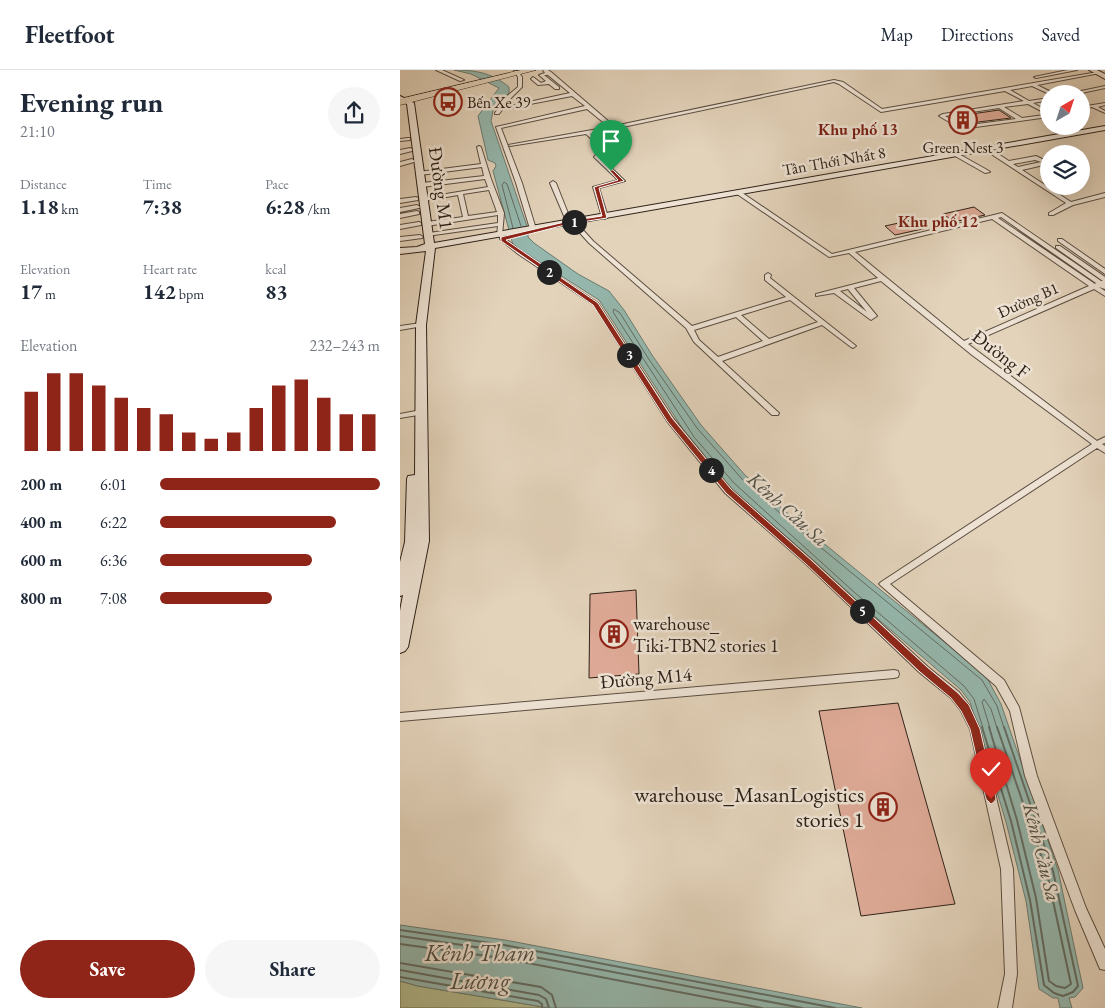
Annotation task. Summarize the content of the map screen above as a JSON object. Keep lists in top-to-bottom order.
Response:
{
  "streets": {
    "street": [
      "Tân Thới Nhất 8",
      "Đường M1",
      "Đường B1",
      "Đường F",
      "Đường M14"
    ]
  },
  "crossings": [
    ["Tân Thới Nhất 8", "Đường M1"],
    ["Đường B1", "Đường F"]
  ],
  "districts": ["Khu phố 13", "Khu phố 12"],
  "water": ["Kênh Cầu Sa", "Kênh Tham Lương"],
  "places": {
    "bus stop": ["Bến Xe 39"],
    "building": ["Green Nest 3", "warehouse_ Tiki-TBN2 stories 1", "warehouse_MasanLogistics stories 1"]
  },
  "north": "top right",
  "page": {
    "header": "Fleetfoot",
    "nav": ["Map", "Directions", "Saved"],
    "heading": ["Evening run", "21:10"],
    "stats": [
      ["Distance", "1.18 km"],
      ["Time", "7:38"],
      ["Pace", "6:28 /km"],
      ["Elevation", "17 m"],
      ["Heart rate", "142 bpm"],
      ["kcal", "83"]
    ],
    "pins": [
      "1",
      "2",
      "3",
      "4",
      "5"
    ],
    "chart": ["Elevation", "232–243 m"],
    "list": [
      {
        "name": "200 m",
        "note": "6:01"
      },
      {
        "name": "400 m",
        "note": "6:22"
      },
      {
        "name": "600 m",
        "note": "6:36"
      },
      {
        "name": "800 m",
        "note": "7:08"
      }
    ],
    "buttons": ["Save", "Share"]
  }
}
